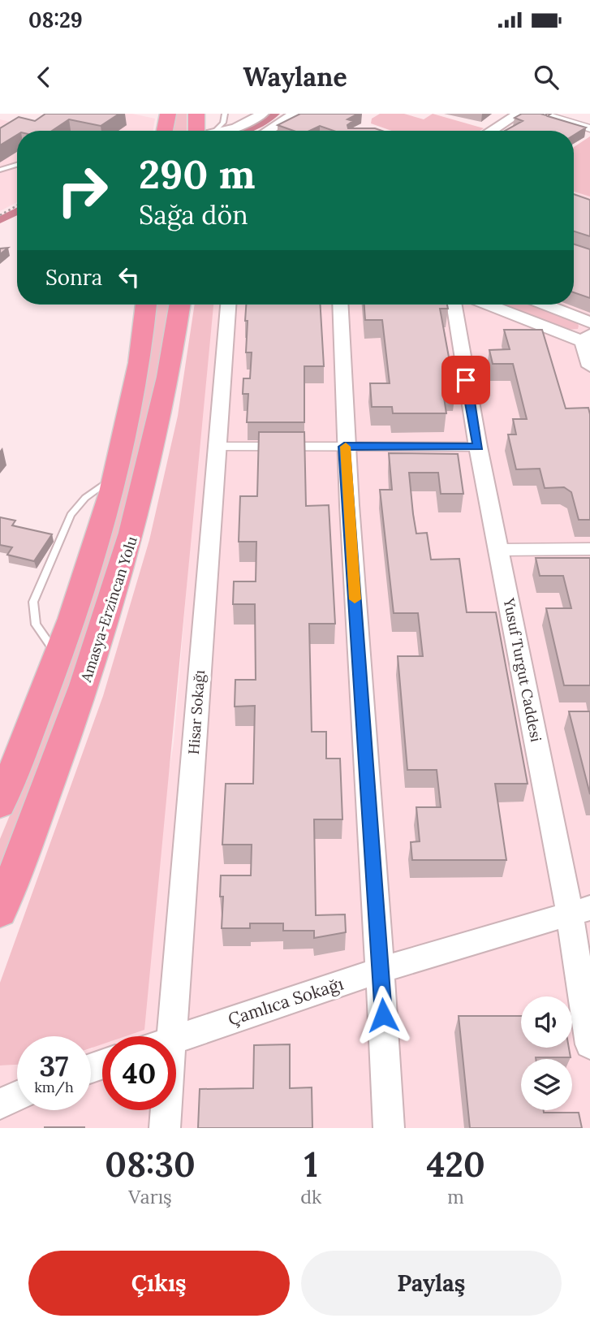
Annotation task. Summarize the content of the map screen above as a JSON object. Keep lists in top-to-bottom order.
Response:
{
  "streets": {
    "highway": ["Amasya-Erzincan Yolu"],
    "street": ["Yusuf Turgut Caddesi", "Hisar Sokağı", "Çamlıca Sokağı"]
  },
  "crossings": [
    ["Yusuf Turgut Caddesi", "Çamlıca Sokağı"]
  ],
  "page": {
    "status": "08:29",
    "header": "Waylane",
    "turn": ["290 m", "Sağa dön"],
    "then": "Sonra",
    "speed": "37 km/h",
    "limit": "40",
    "eta": [
      "08:30",
      "Varış",
      "1",
      "dk",
      "420",
      "m"
    ],
    "buttons": ["Çıkış", "Paylaş"]
  }
}
